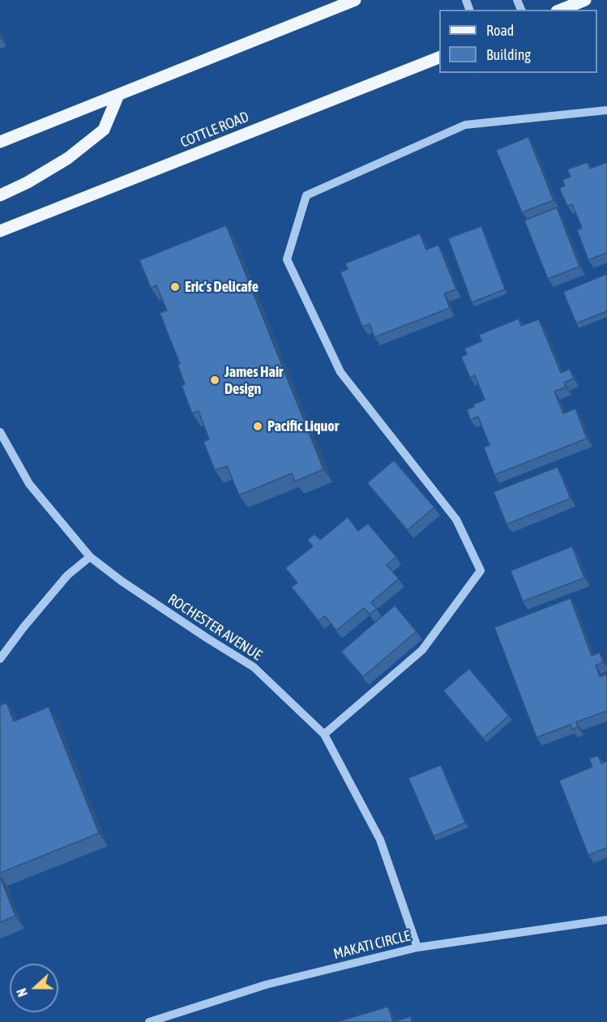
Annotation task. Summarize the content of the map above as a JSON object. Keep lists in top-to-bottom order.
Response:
{
  "streets": {
    "main road": ["COTTLE ROAD"],
    "street": ["ROCHESTER AVENUE", "MAKATI CIRCLE"]
  },
  "crossings": [
    ["ROCHESTER AVENUE", "MAKATI CIRCLE"]
  ],
  "places": ["Eric's Delicafe", "James Hair Design", "Pacific Liquor"],
  "legend": ["Road", "Building"],
  "north": "left"
}
